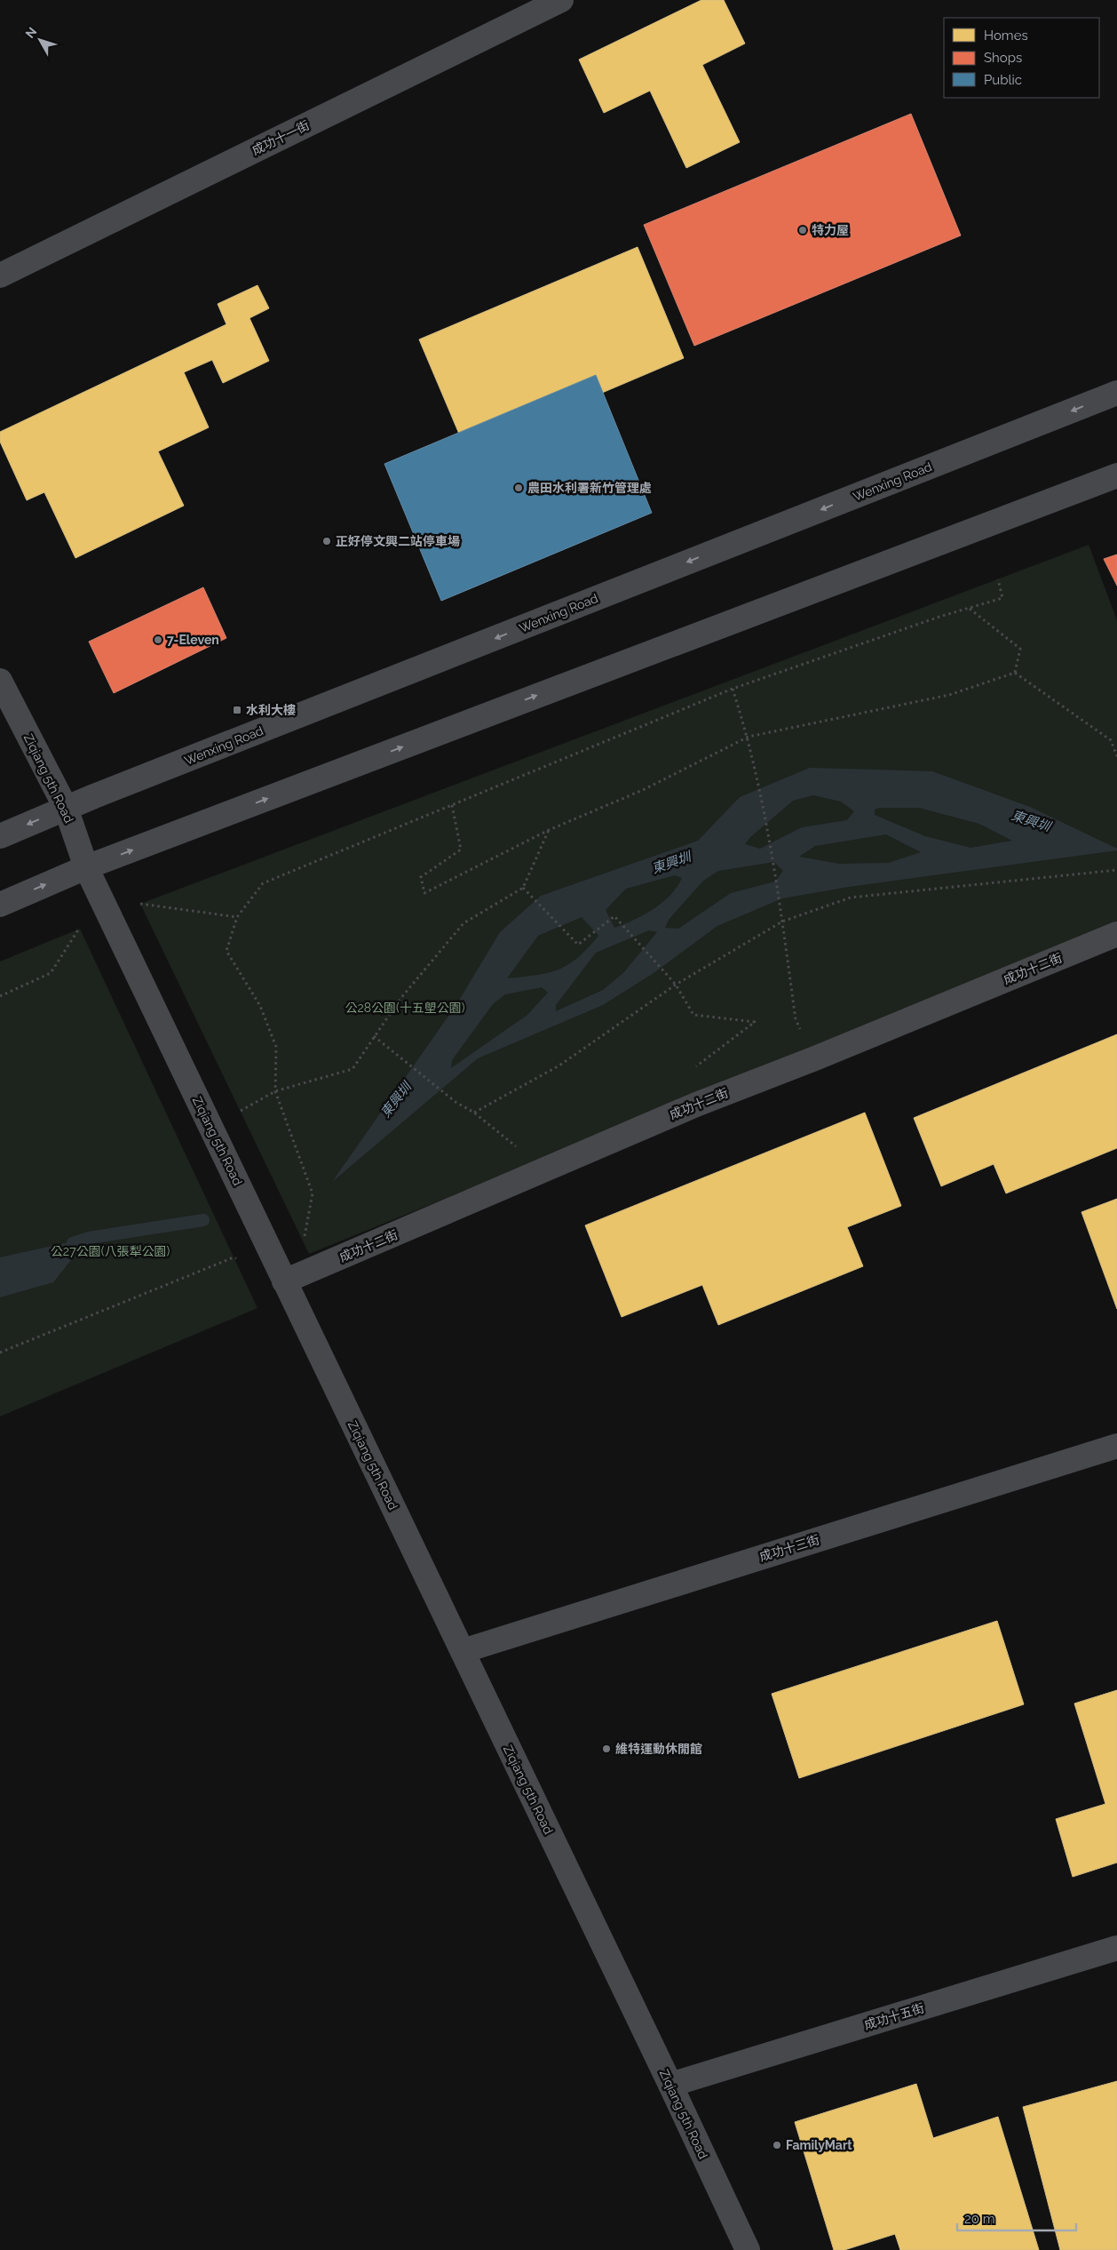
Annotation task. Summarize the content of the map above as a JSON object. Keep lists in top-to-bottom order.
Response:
{
  "streets": {
    "street": [
      "成功十一街",
      "Wenxing Road",
      "Ziqiang 5th Road",
      "成功十二街",
      "成功十三街",
      "成功十五街"
    ]
  },
  "crossings": [
    ["Wenxing Road", "Ziqiang 5th Road"],
    ["Ziqiang 5th Road", "成功十二街"],
    ["Ziqiang 5th Road", "成功十三街"],
    ["Ziqiang 5th Road", "成功十五街"]
  ],
  "water": ["東興圳"],
  "parks": ["公28公園(十五塱公園)", "公27公園(八張犁公園)"],
  "places": {
    "other": [
      "特力屋",
      "農田水利署新竹管理處",
      "正好停文興二站停車場",
      "7-Eleven",
      "維特運動休閒館",
      "FamilyMart"
    ],
    "transit": ["水利大樓"]
  },
  "legend": ["Homes", "Shops", "Public"],
  "scale_bar": "20 m",
  "north": "top left"
}
